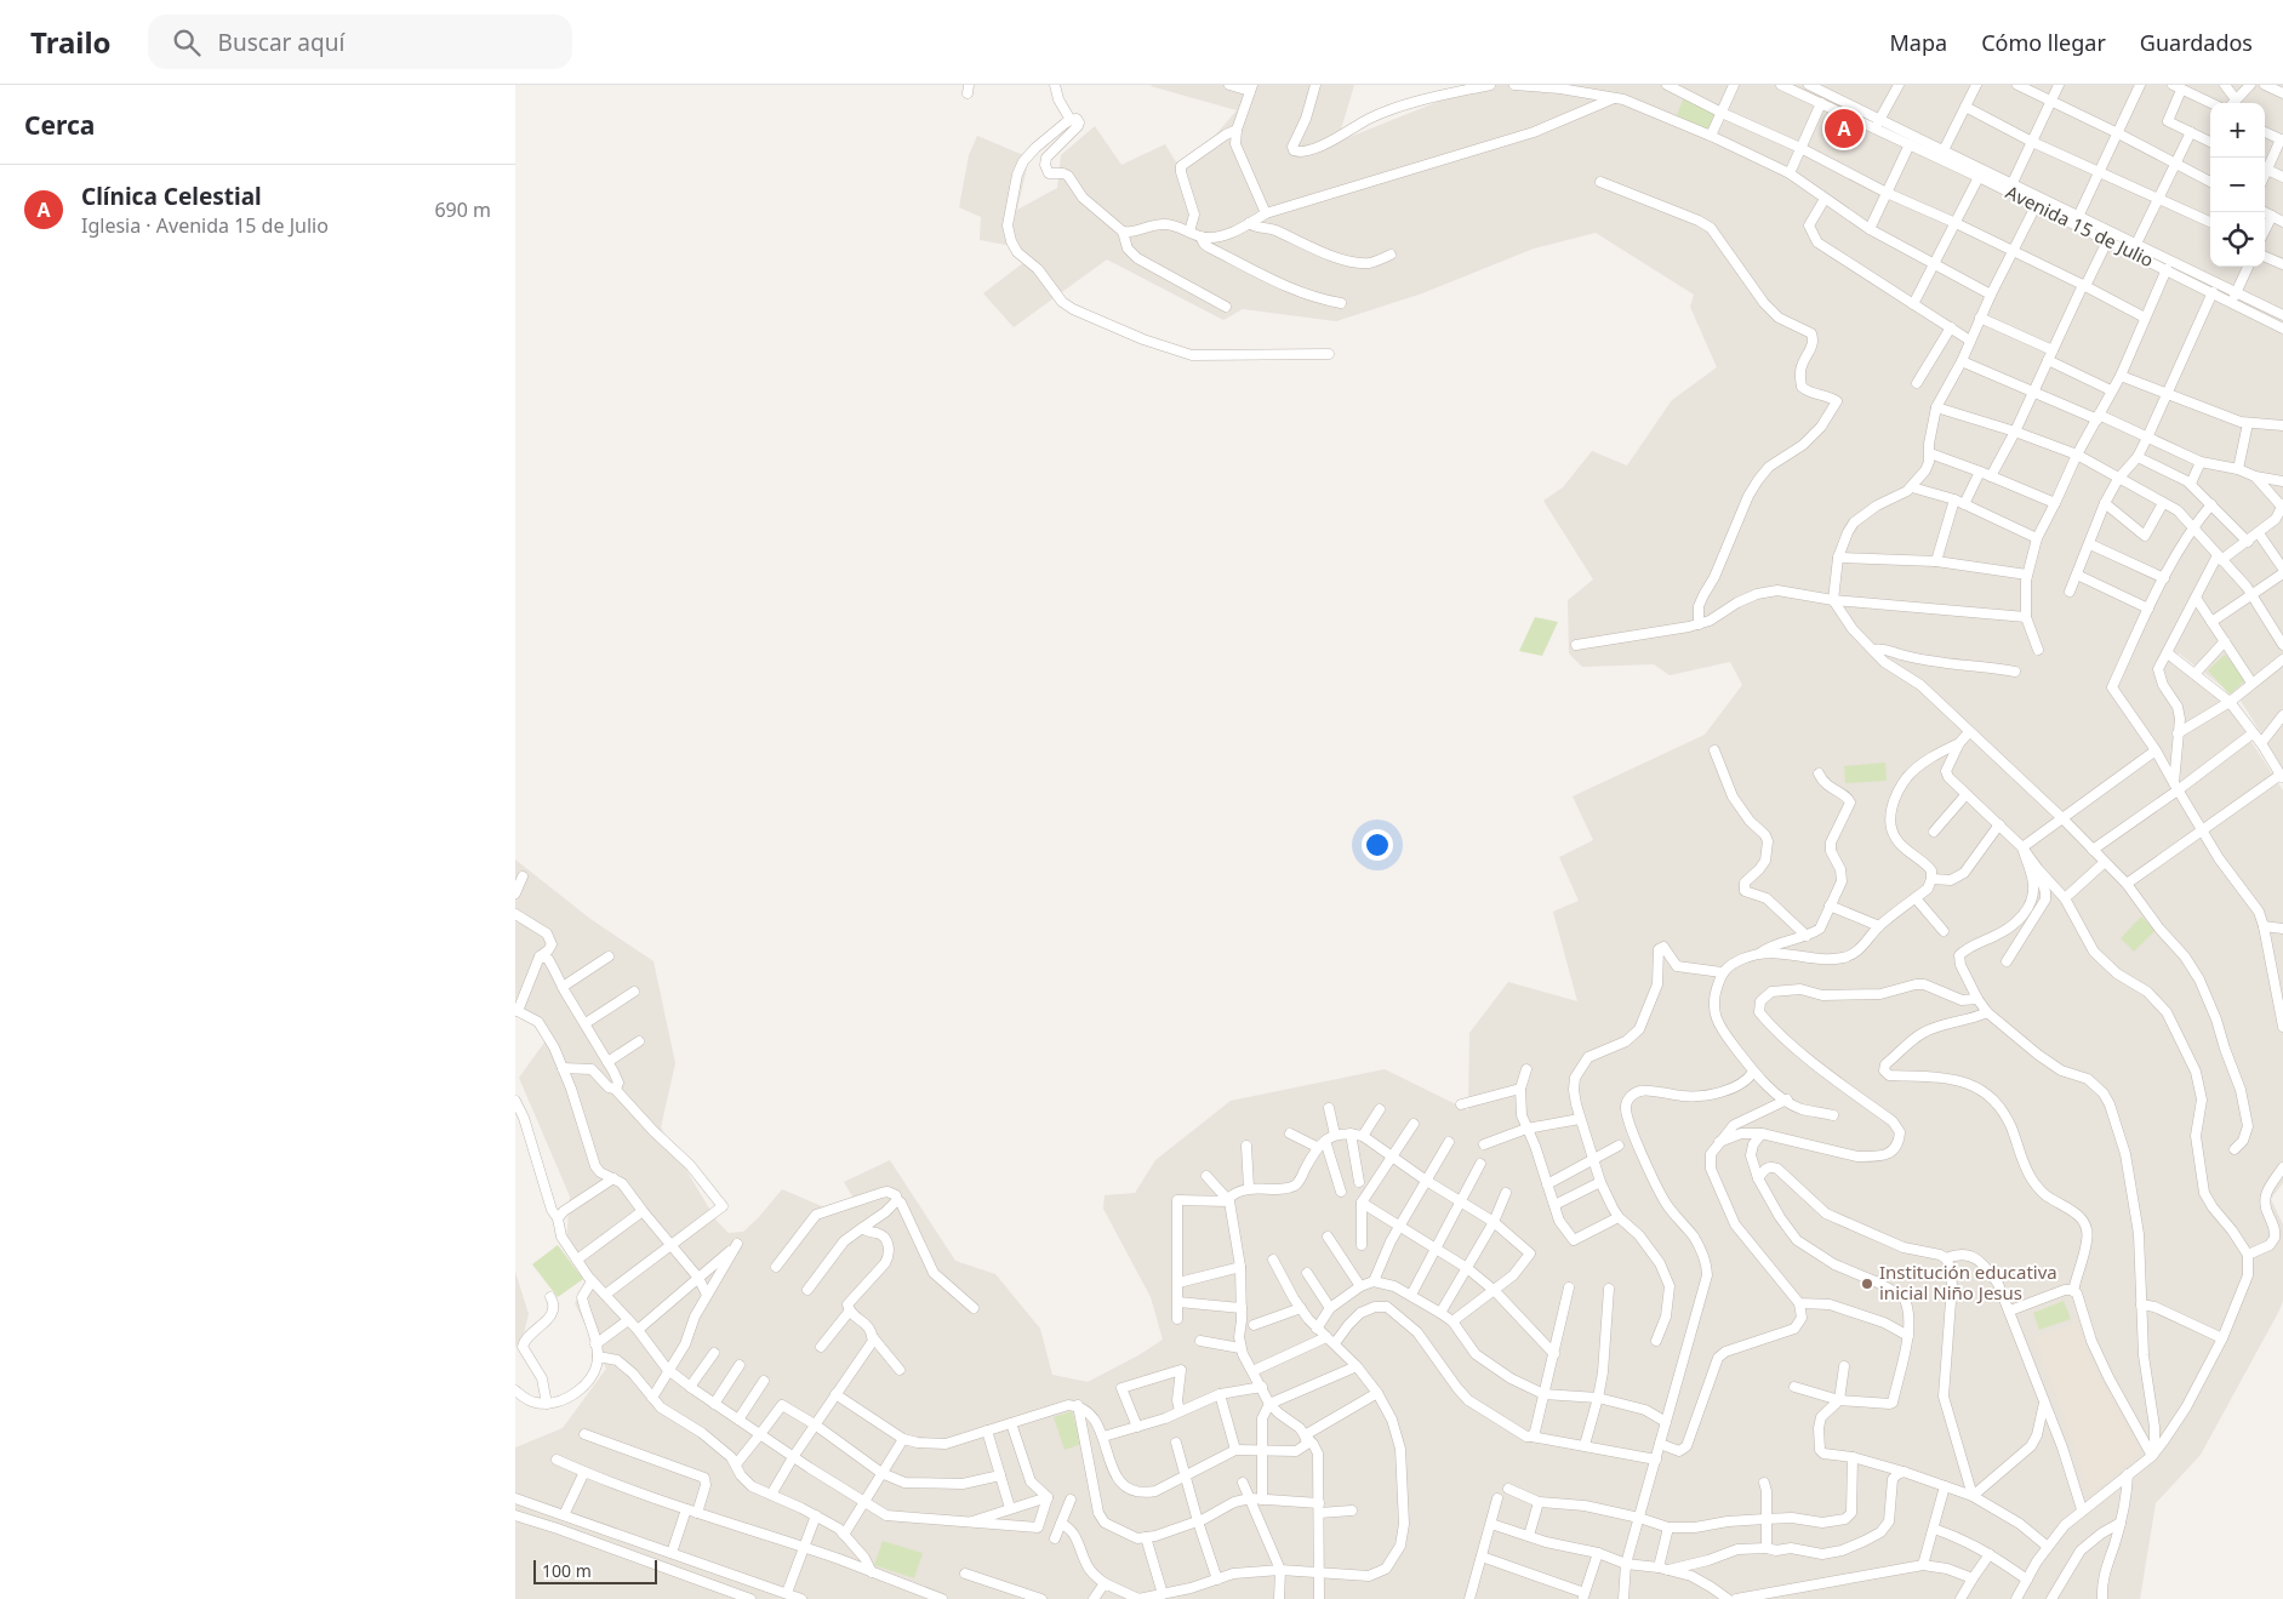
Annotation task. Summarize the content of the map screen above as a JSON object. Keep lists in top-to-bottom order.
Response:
{
  "streets": {
    "street": ["Avenida 15 de Julio"]
  },
  "places": ["Institución educativa inicial Niño Jesus"],
  "scale_bar": "100 m",
  "page": {
    "header": "Trailo",
    "search": "Buscar aquí",
    "nav": ["Mapa", "Cómo llegar", "Guardados"],
    "heading": "Cerca",
    "map_buttons": ["+", "−"],
    "pins": "A",
    "list": [
      {
        "mark": "A",
        "name": "Clínica Celestial",
        "note": "Iglesia · Avenida 15 de Julio",
        "value": "690 m"
      }
    ],
    "scale": "100 m"
  }
}
